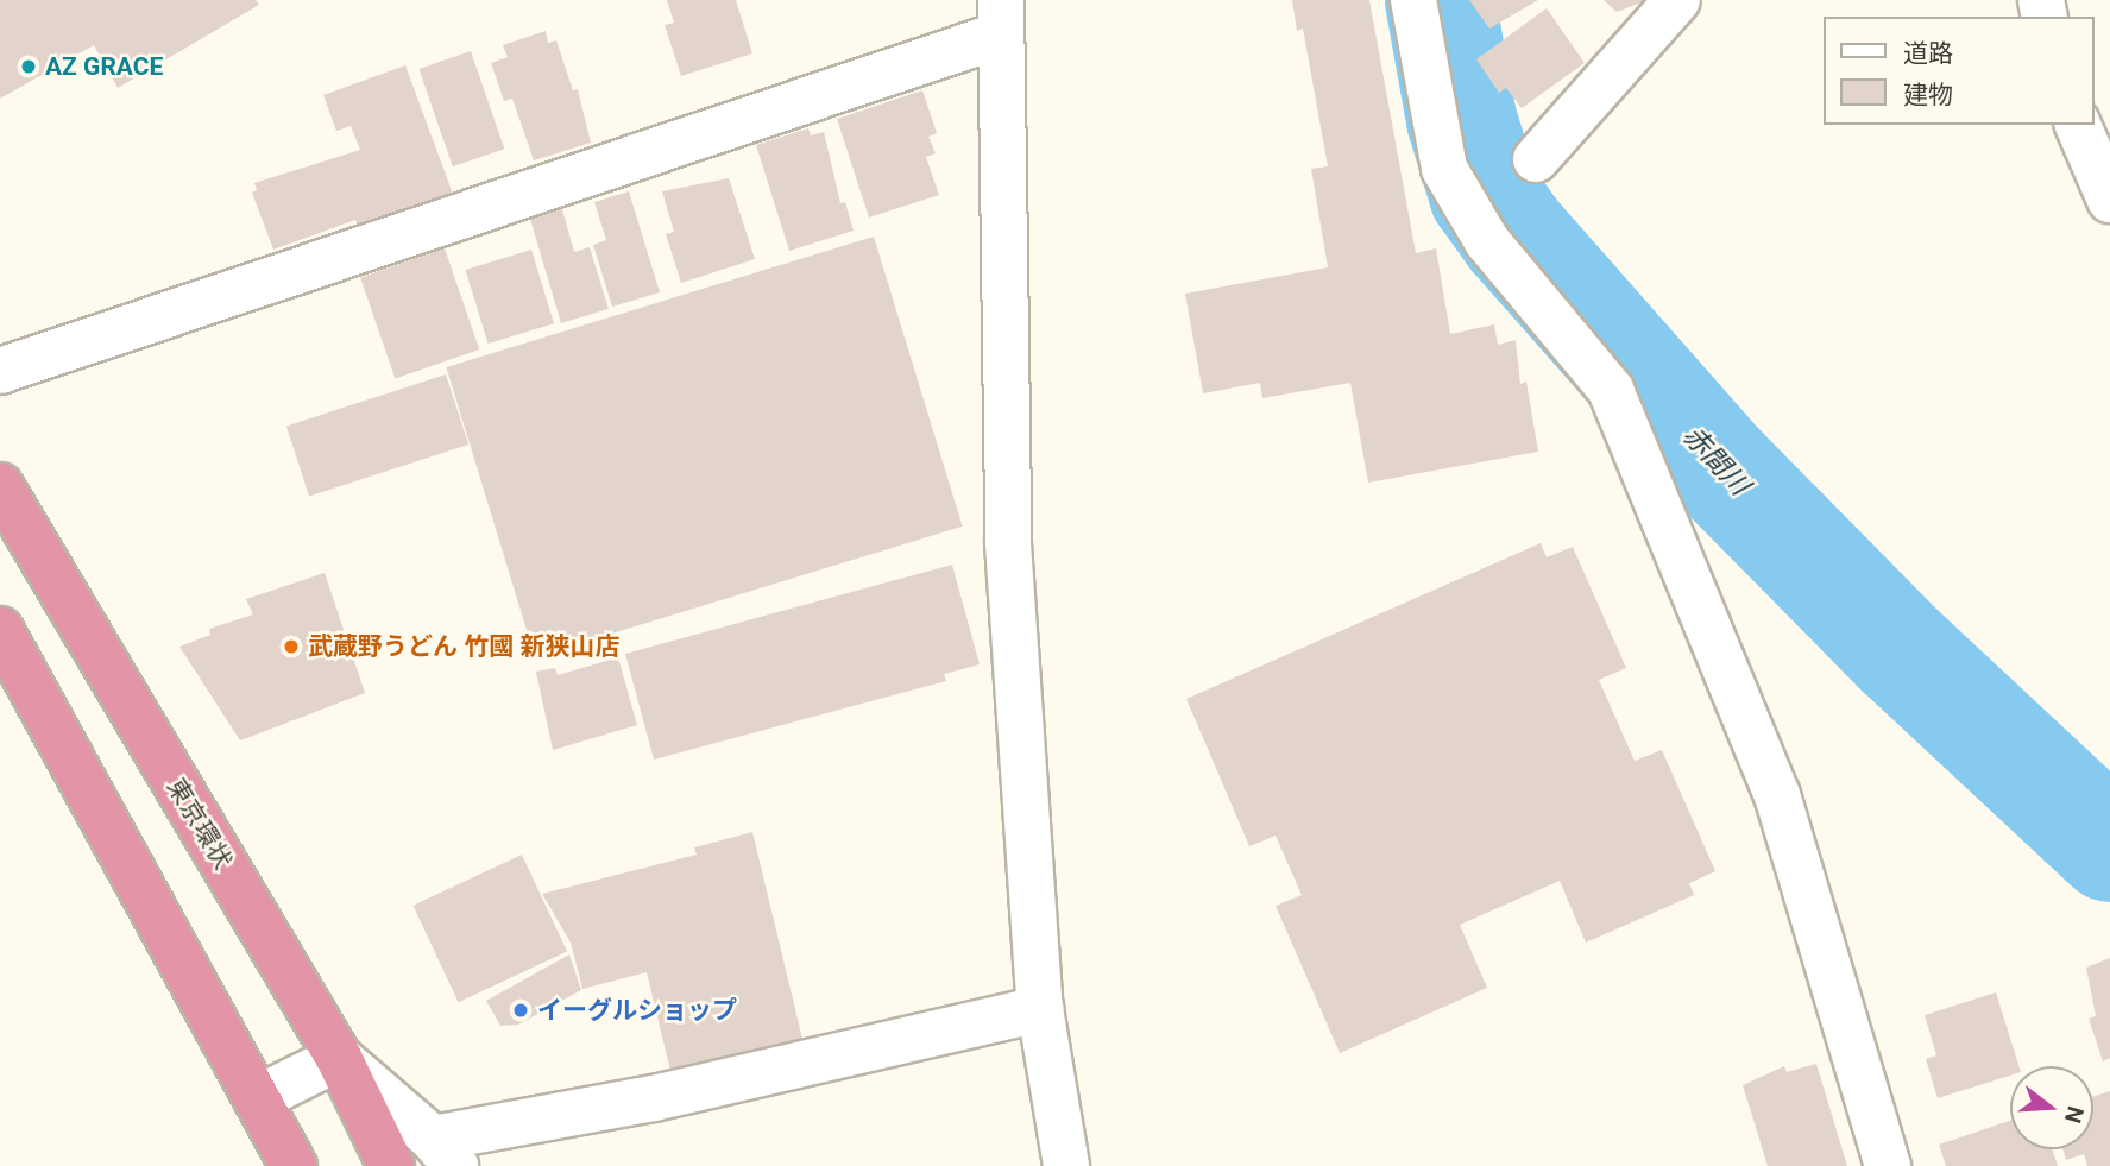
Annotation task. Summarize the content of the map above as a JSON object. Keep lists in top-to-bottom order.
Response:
{
  "streets": {
    "highway": ["東京環状"]
  },
  "water": ["赤間川"],
  "places": ["AZ GRACE", "武蔵野うどん 竹國 新狭山店", "イーグルショップ"],
  "legend": ["道路", "建物"],
  "north": "right"
}
